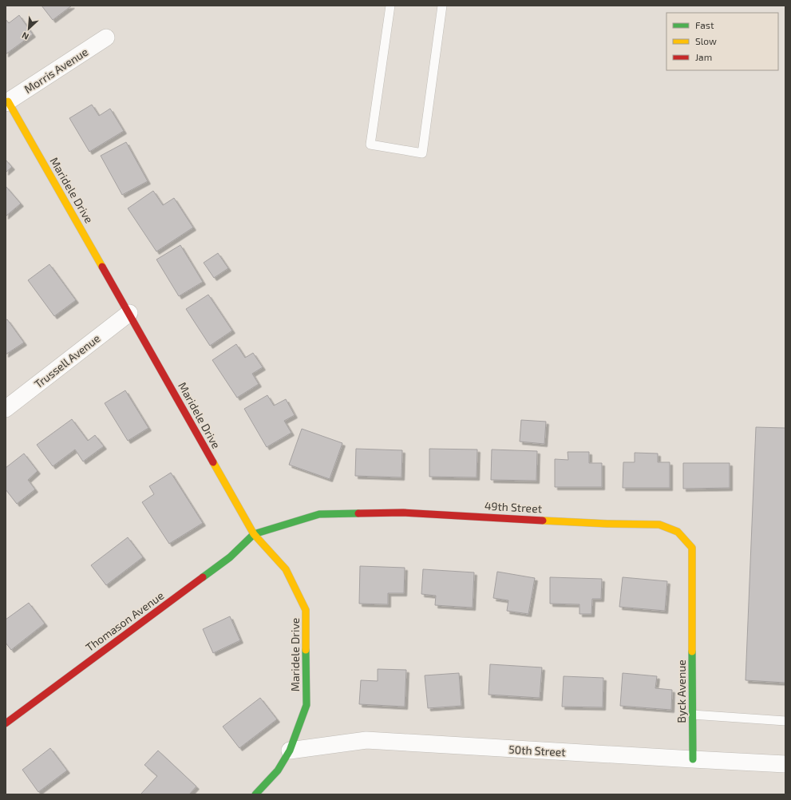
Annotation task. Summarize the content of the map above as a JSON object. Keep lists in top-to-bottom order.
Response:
{
  "streets": {
    "street": [
      "Morris Avenue",
      "Maridele Drive",
      "Trussell Avenue",
      "49th Street",
      "Thomason Avenue",
      "Byck Avenue",
      "50th Street"
    ]
  },
  "crossings": [
    ["Morris Avenue", "Maridele Drive"],
    ["Maridele Drive", "Trussell Avenue"],
    ["Maridele Drive", "49th Street"],
    ["Maridele Drive", "Thomason Avenue"],
    ["Maridele Drive", "50th Street"],
    ["49th Street", "Thomason Avenue"],
    ["49th Street", "Byck Avenue"],
    ["Byck Avenue", "50th Street"]
  ],
  "legend": ["Fast", "Slow", "Jam"],
  "north": "bottom left"
}
